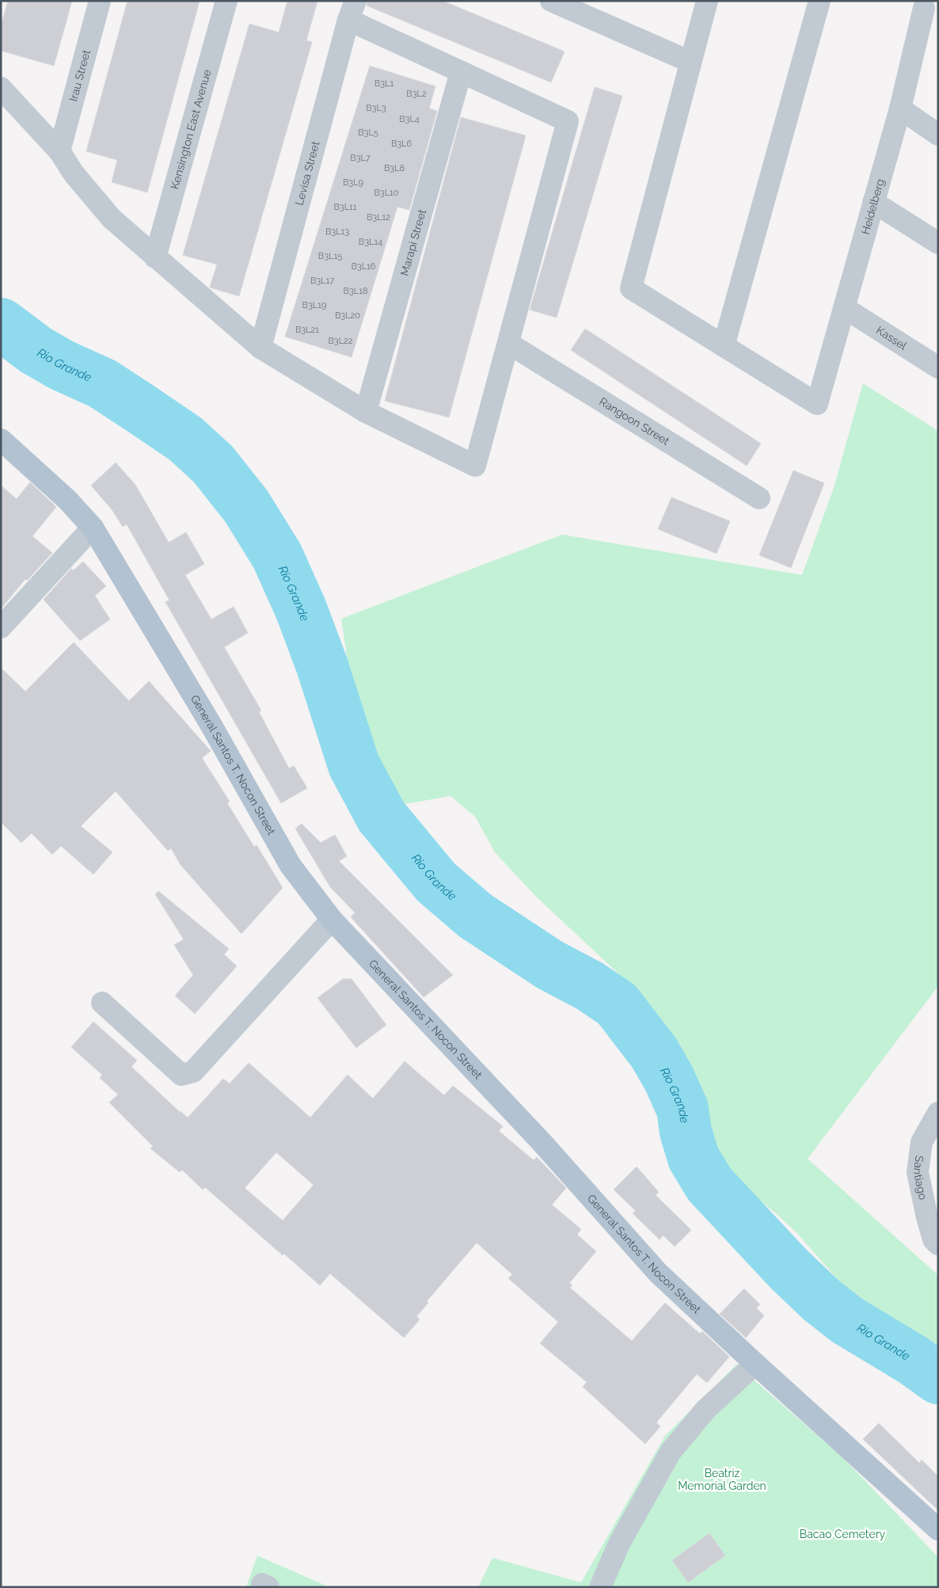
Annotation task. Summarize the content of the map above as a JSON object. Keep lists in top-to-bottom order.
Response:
{
  "streets": {
    "main road": ["General Santos T. Nocon Street"],
    "street": [
      "Irau Street",
      "Kensington East Avenue",
      "Levisa Street",
      "Heidelberg",
      "Marapi Street",
      "Kassel",
      "Rangoon Street",
      "Santiago"
    ]
  },
  "crossings": [
    ["Heidelberg", "Kassel"]
  ],
  "water": ["Rio Grande"],
  "parks": ["Beatriz Memorial Garden", "Bacao Cemetery"],
  "house_numbers": [
    "B3L1",
    "B3L2",
    "B3L3",
    "B3L4",
    "B3L5",
    "B3L6",
    "B3L7",
    "B3L8",
    "B3L9",
    "B3L10",
    "B3L11",
    "B3L12",
    "B3L13",
    "B3L14",
    "B3L15",
    "B3L16",
    "B3L17",
    "B3L18",
    "B3L19",
    "B3L20",
    "B3L21",
    "B3L22"
  ]
}
